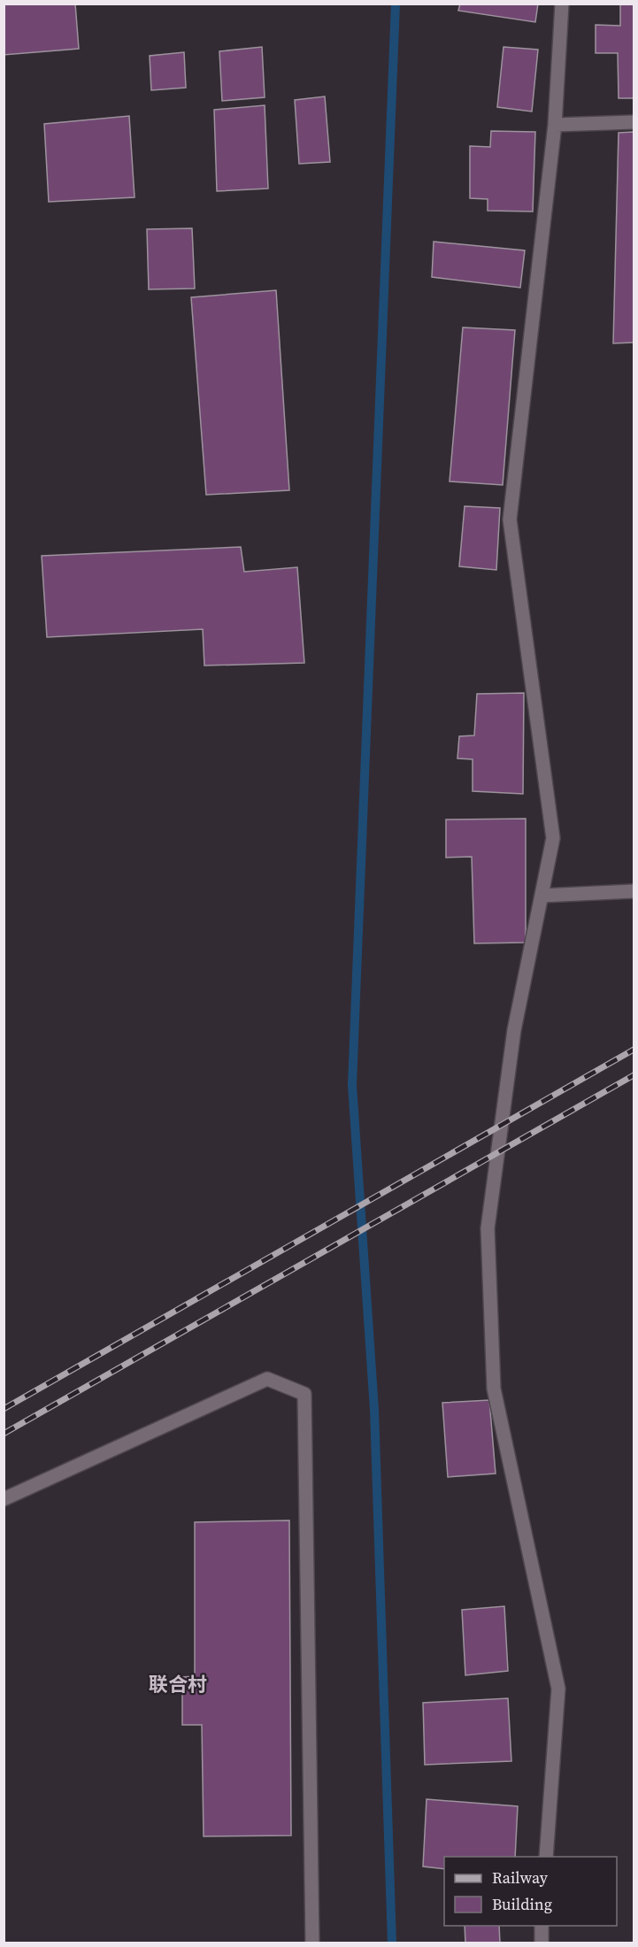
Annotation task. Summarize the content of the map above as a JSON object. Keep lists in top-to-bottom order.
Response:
{
  "districts": ["联合村"],
  "legend": ["Railway", "Building"]
}
